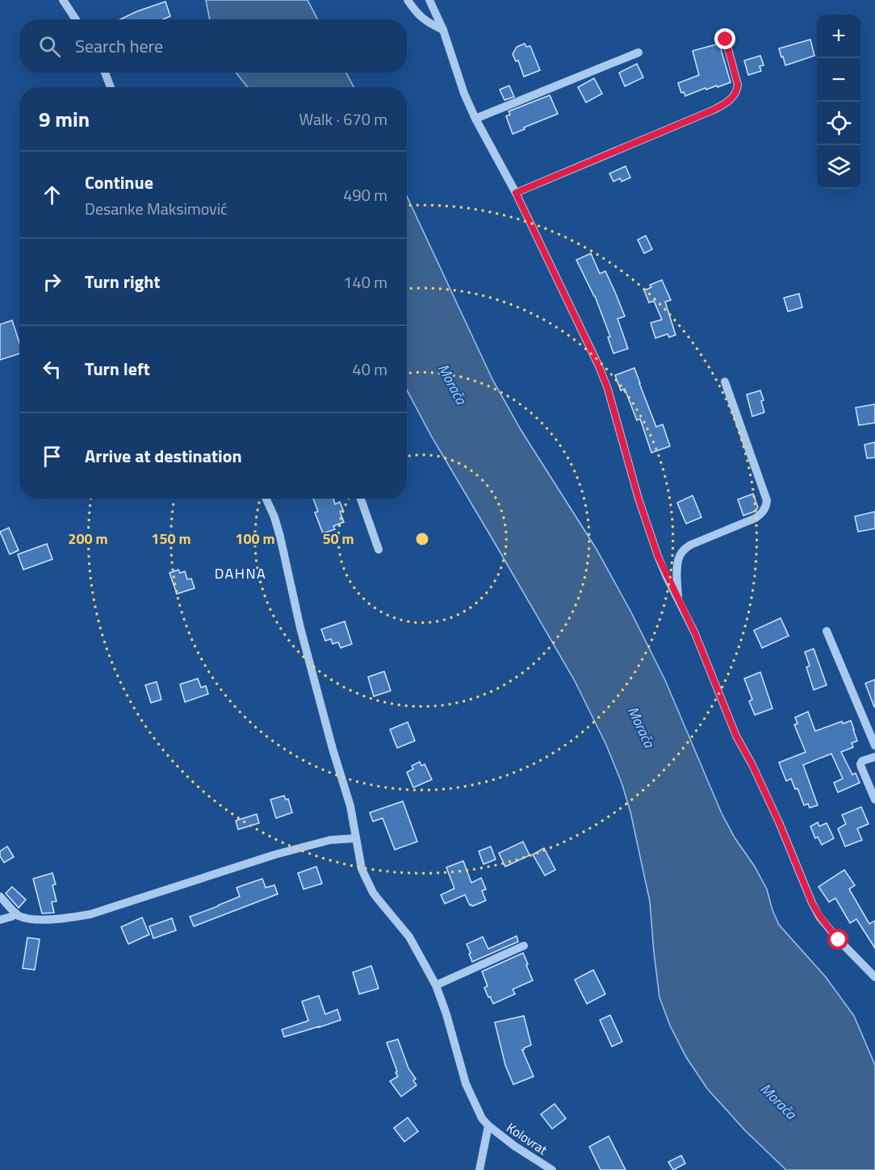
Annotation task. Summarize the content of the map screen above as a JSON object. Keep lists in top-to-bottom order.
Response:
{
  "streets": {
    "street": ["Kolovrat"]
  },
  "districts": ["DAHNA"],
  "water": ["Morača"],
  "page": {
    "map_buttons": ["+", "−"],
    "search": "Search here",
    "heading": ["9 min", "Walk · 670 m"],
    "list": [
      ["Continue", "Desanke Maksimović", "490 m"],
      ["Turn right", "140 m"],
      ["Turn left", "40 m"],
      "Arrive at destination"
    ]
  },
  "rings": [
    "150 m",
    "100 m",
    "50 m",
    "200 m"
  ]
}
